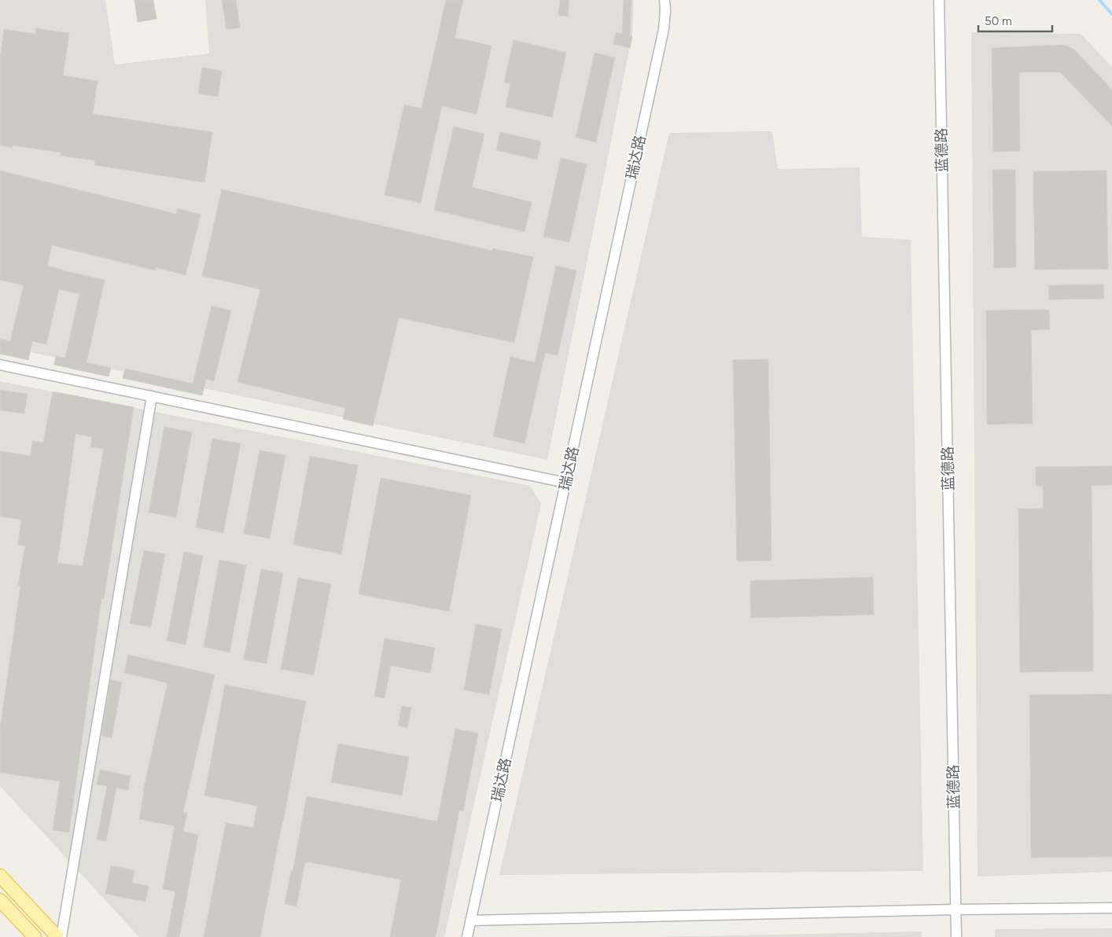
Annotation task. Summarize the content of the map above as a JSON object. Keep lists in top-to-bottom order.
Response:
{
  "streets": {
    "street": ["蓝德路", "瑞达路"]
  },
  "scale_bar": "50 m"
}
